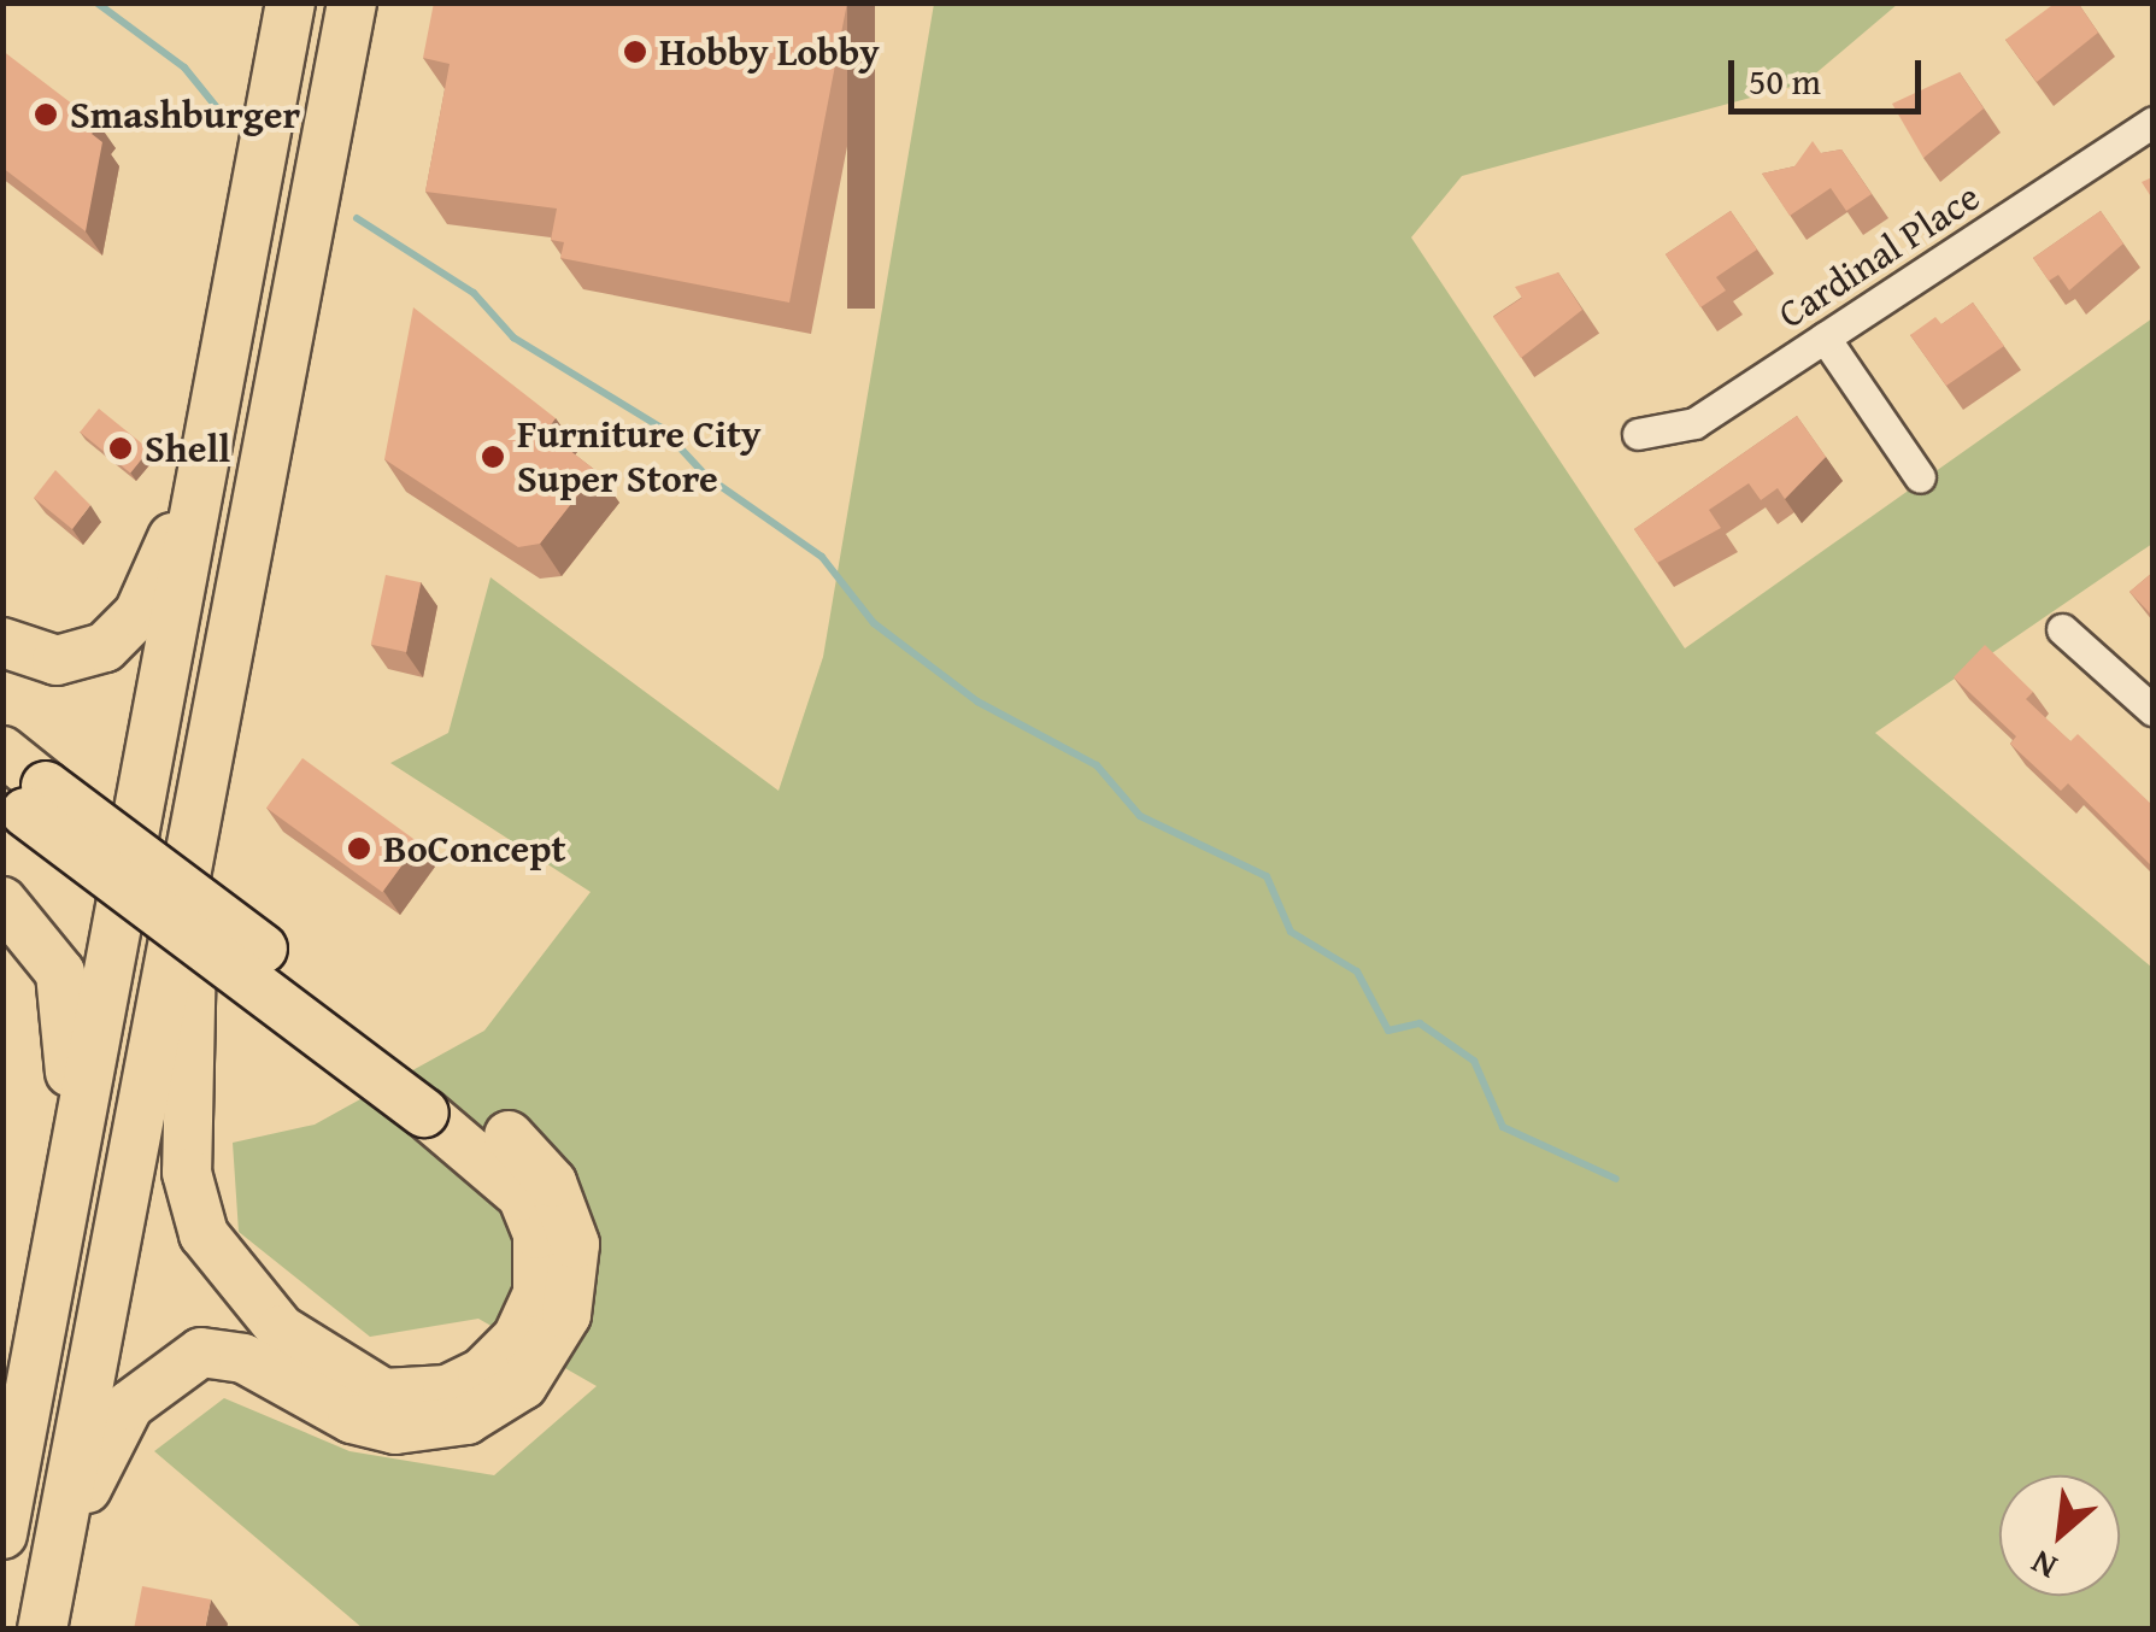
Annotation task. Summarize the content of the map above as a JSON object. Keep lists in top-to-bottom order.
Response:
{
  "streets": {
    "street": ["Cardinal Place"]
  },
  "places": [
    "Hobby Lobby",
    "Smashburger",
    "Shell",
    "Furniture City Super Store",
    "BoConcept"
  ],
  "scale_bar": "50 m",
  "north": "bottom left"
}
